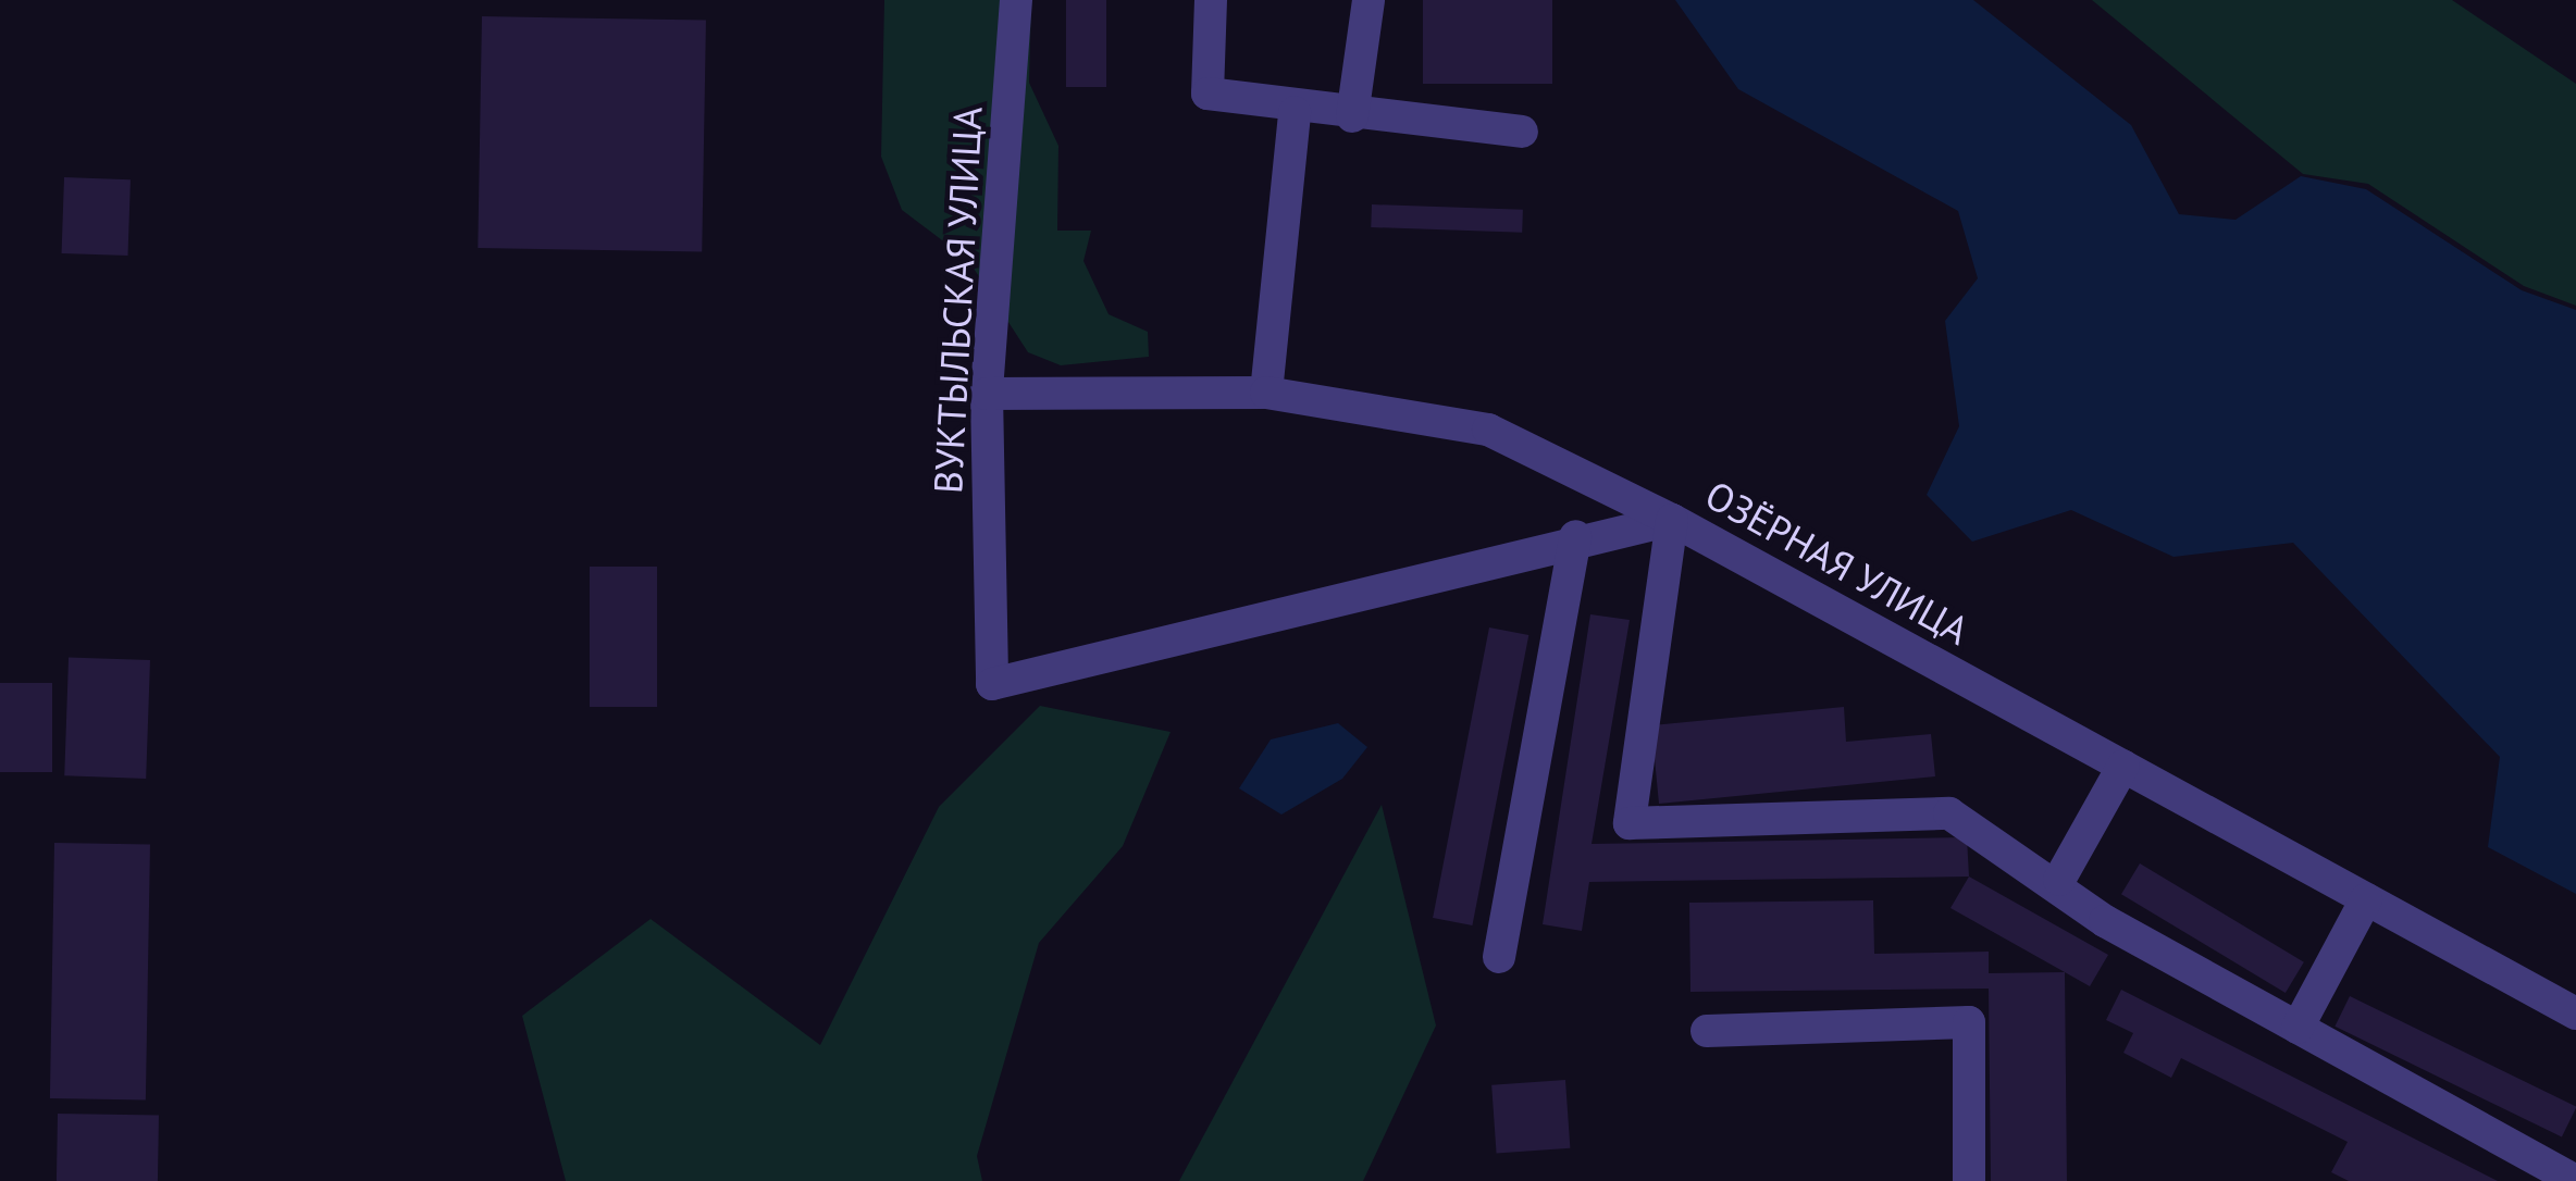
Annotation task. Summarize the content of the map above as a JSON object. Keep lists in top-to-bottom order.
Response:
{
  "streets": {
    "street": ["ВУКТЫЛЬСКАЯ УЛИЦА", "ОЗЁРНАЯ УЛИЦА"]
  },
  "crossings": [
    ["ВУКТЫЛЬСКАЯ УЛИЦА", "ОЗЁРНАЯ УЛИЦА"]
  ]
}
